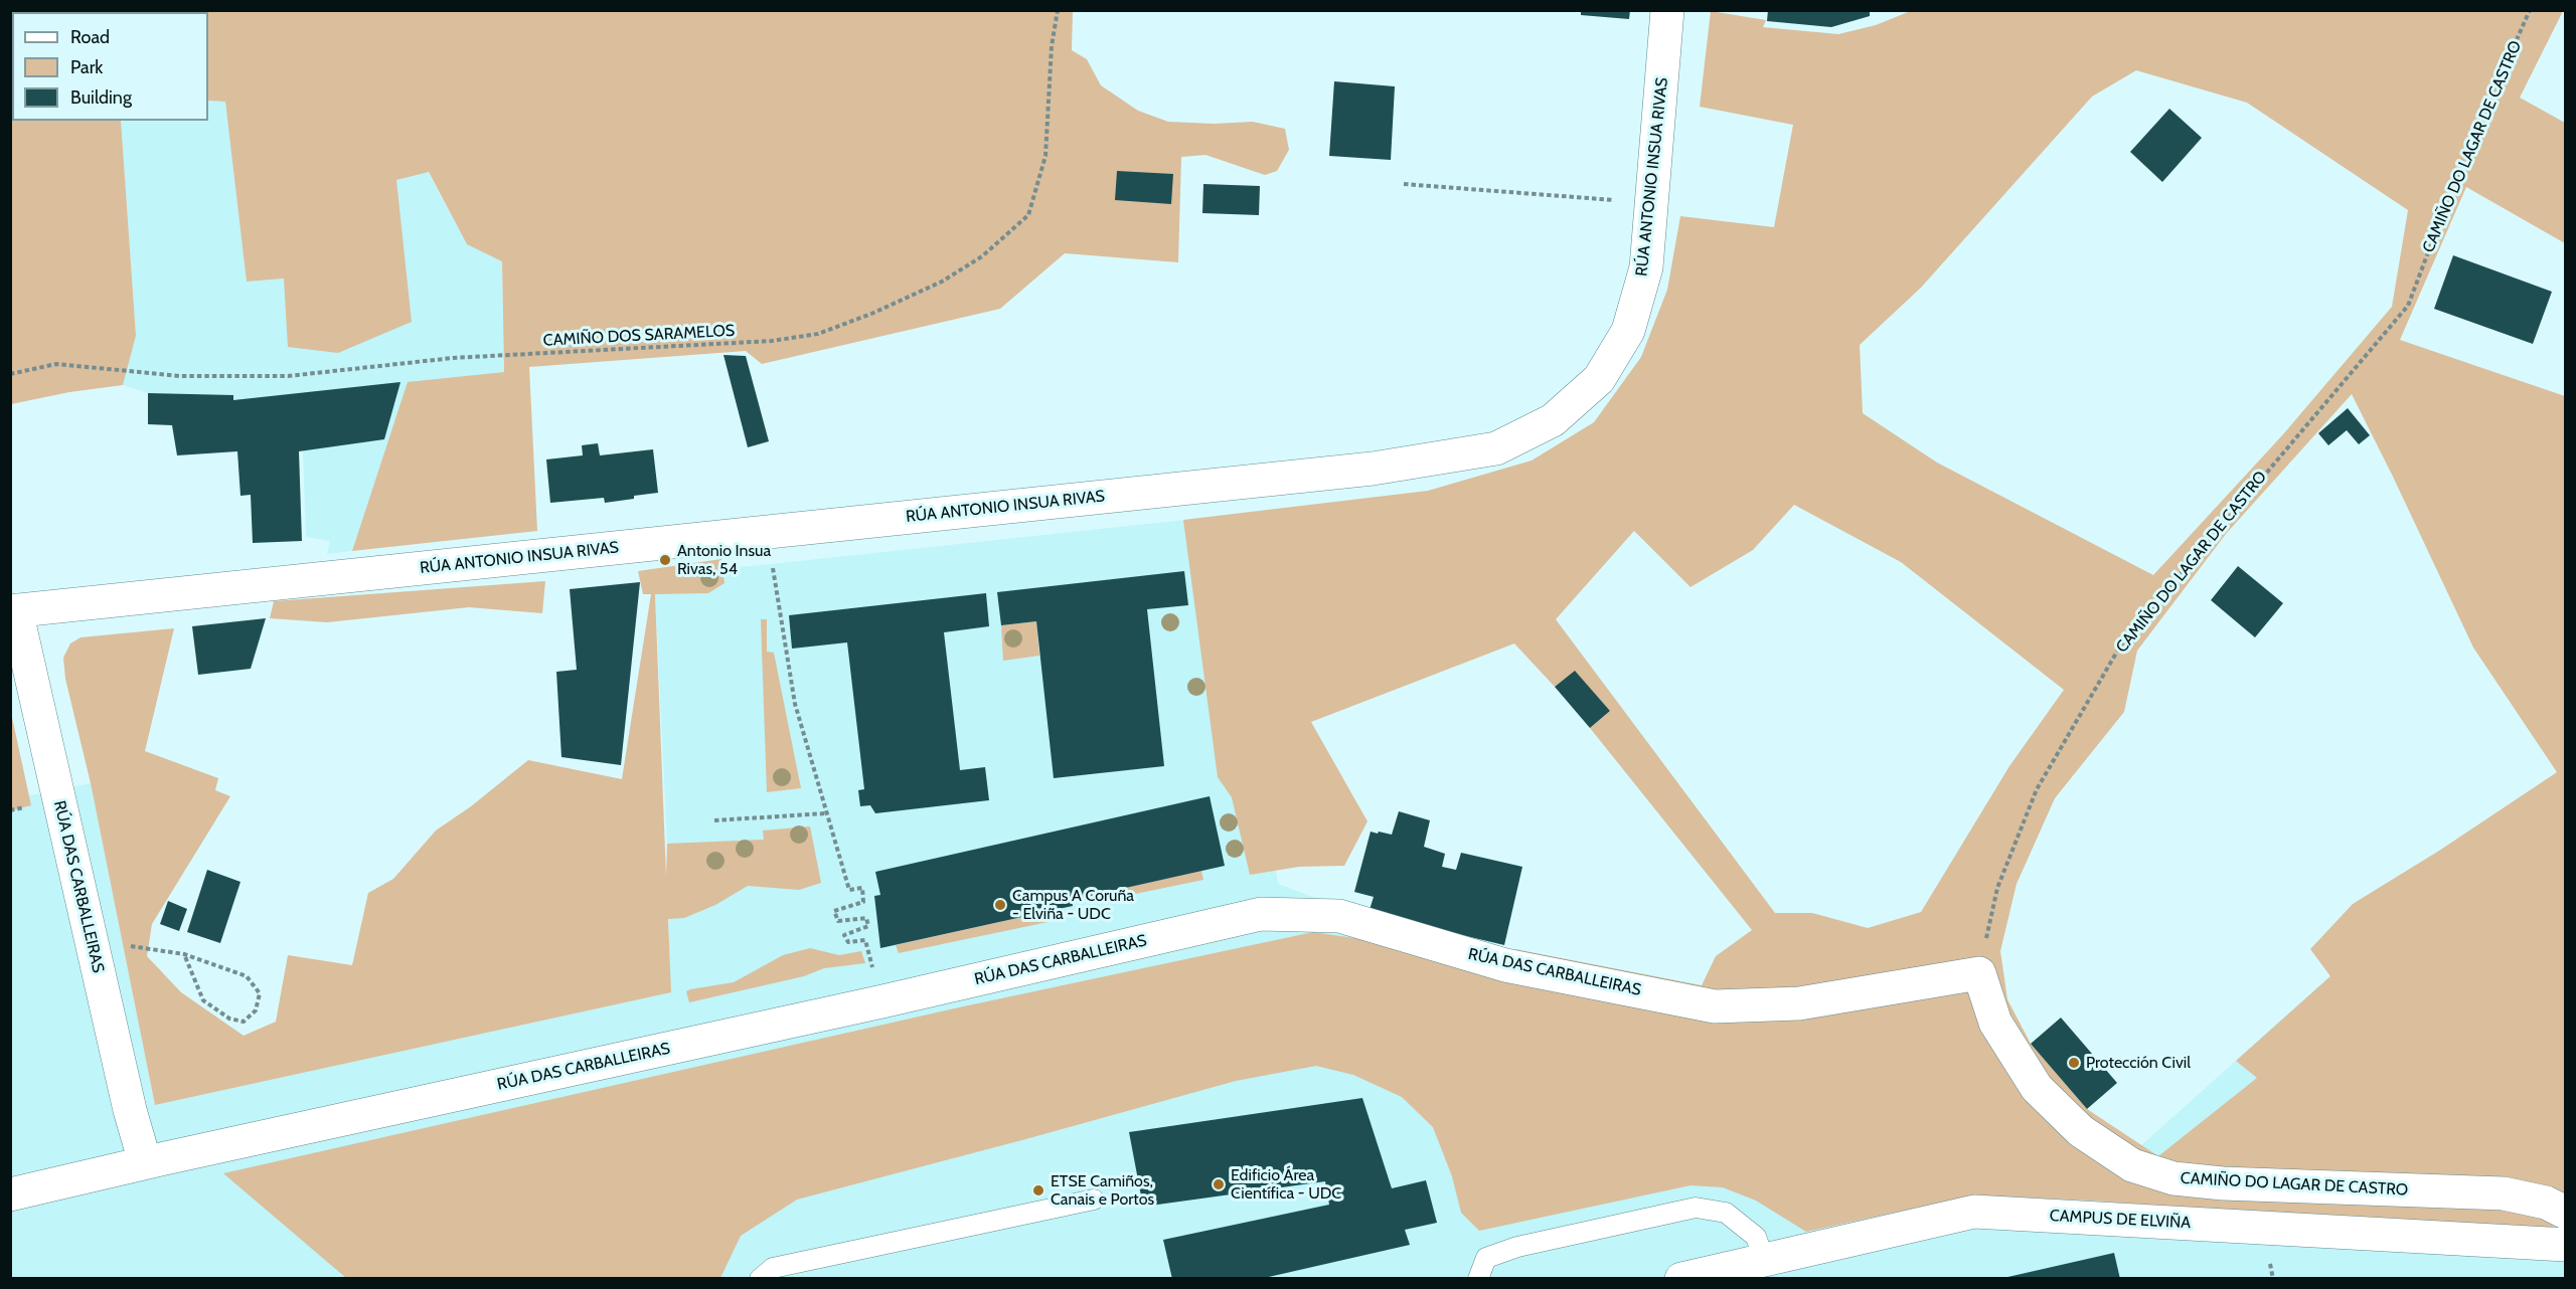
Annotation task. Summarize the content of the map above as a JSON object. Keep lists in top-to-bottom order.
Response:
{
  "streets": {
    "street": [
      "CAMIÑO DO LAGAR DE CASTRO",
      "RÚA ANTONIO INSUA RIVAS",
      "RÚA DAS CARBALLEIRAS",
      "CAMPUS DE ELVIÑA"
    ],
    "path": ["CAMIÑO DOS SARAMELOS"]
  },
  "crossings": [
    ["CAMIÑO DO LAGAR DE CASTRO", "RÚA DAS CARBALLEIRAS"],
    ["RÚA ANTONIO INSUA RIVAS", "RÚA DAS CARBALLEIRAS"]
  ],
  "places": [
    "Antonio Insua Rivas, 54",
    "Campus A Coruña - Elviña - UDC",
    "Protección Civil",
    "Edificio Área Científica - UDC",
    "ETSE Camiños, Canais e Portos"
  ],
  "legend": ["Road", "Park", "Building"]
}
